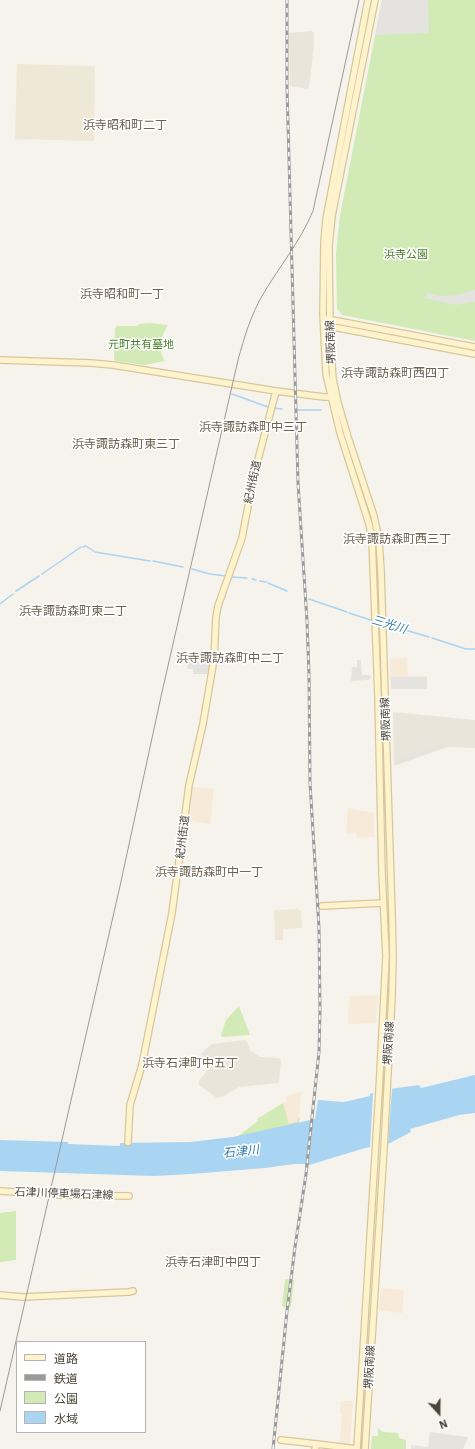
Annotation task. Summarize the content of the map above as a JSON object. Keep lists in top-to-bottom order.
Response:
{
  "streets": {
    "main road": ["堺阪南線", "紀州街道", "石津川停車場石津線"]
  },
  "districts": [
    "浜寺昭和町二丁",
    "浜寺昭和町一丁",
    "浜寺諏訪森町西四丁",
    "浜寺諏訪森町中三丁",
    "浜寺諏訪森町東三丁",
    "浜寺諏訪森町西三丁",
    "浜寺諏訪森町東二丁",
    "浜寺諏訪森町中二丁",
    "浜寺諏訪森町中一丁",
    "浜寺石津町中五丁",
    "浜寺石津町中四丁"
  ],
  "water": ["三光川", "石津川"],
  "parks": ["浜寺公園", "元町共有墓地"],
  "legend": [
    "道路",
    "鉄道",
    "公園",
    "水域"
  ],
  "north": "bottom"
}
